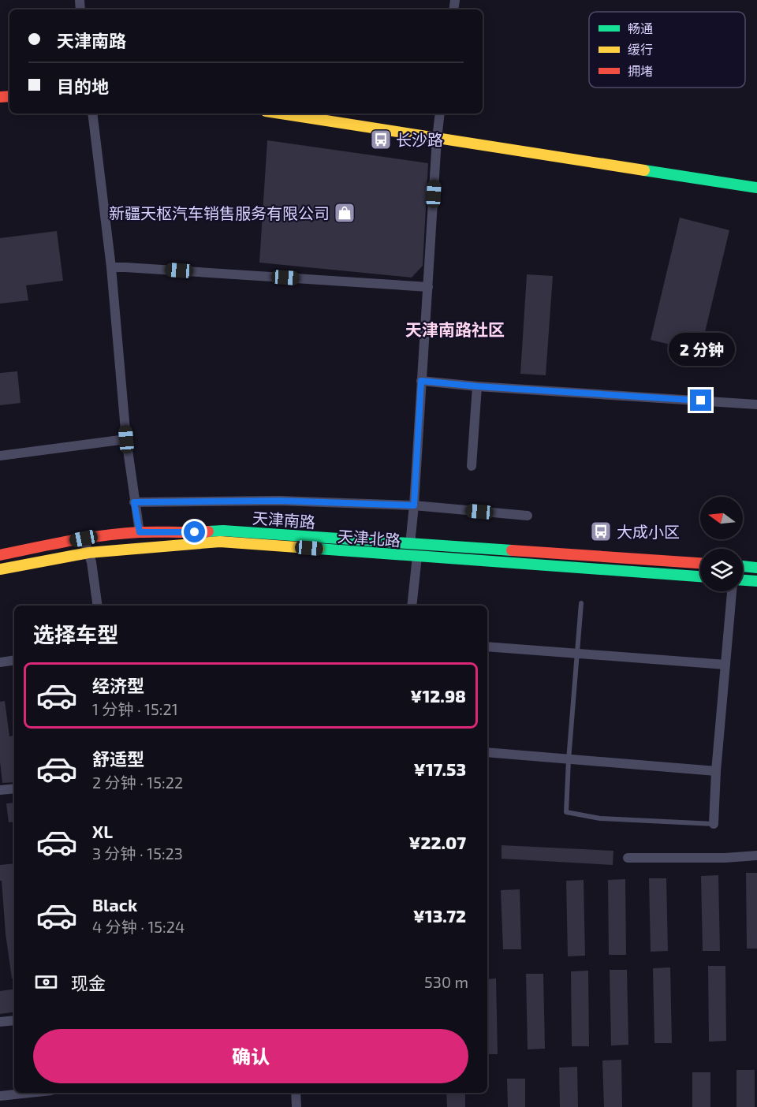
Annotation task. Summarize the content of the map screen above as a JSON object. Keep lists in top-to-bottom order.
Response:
{
  "streets": {
    "street": ["天津南路", "天津北路"]
  },
  "districts": ["天津南路社区"],
  "places": {
    "bus stop": ["长沙路", "大成小区"],
    "shop": ["新疆天枢汽车销售服务有限公司"]
  },
  "legend": ["畅通", "缓行", "拥堵"],
  "north": "left",
  "page": {
    "banner": ["天津南路", "目的地"],
    "bubble": "2 分钟",
    "heading": "选择车型",
    "list": [
      {
        "name": "经济型",
        "note": "1 分钟 · 15:21",
        "value": "¥12.98"
      },
      {
        "name": "舒适型",
        "note": "2 分钟 · 15:22",
        "value": "¥17.53"
      },
      {
        "name": "XL",
        "note": "3 分钟 · 15:23",
        "value": "¥22.07"
      },
      {
        "name": "Black",
        "note": "4 分钟 · 15:24",
        "value": "¥13.72"
      }
    ],
    "pay": ["现金", "530 m"],
    "buttons": "确认"
  }
}
